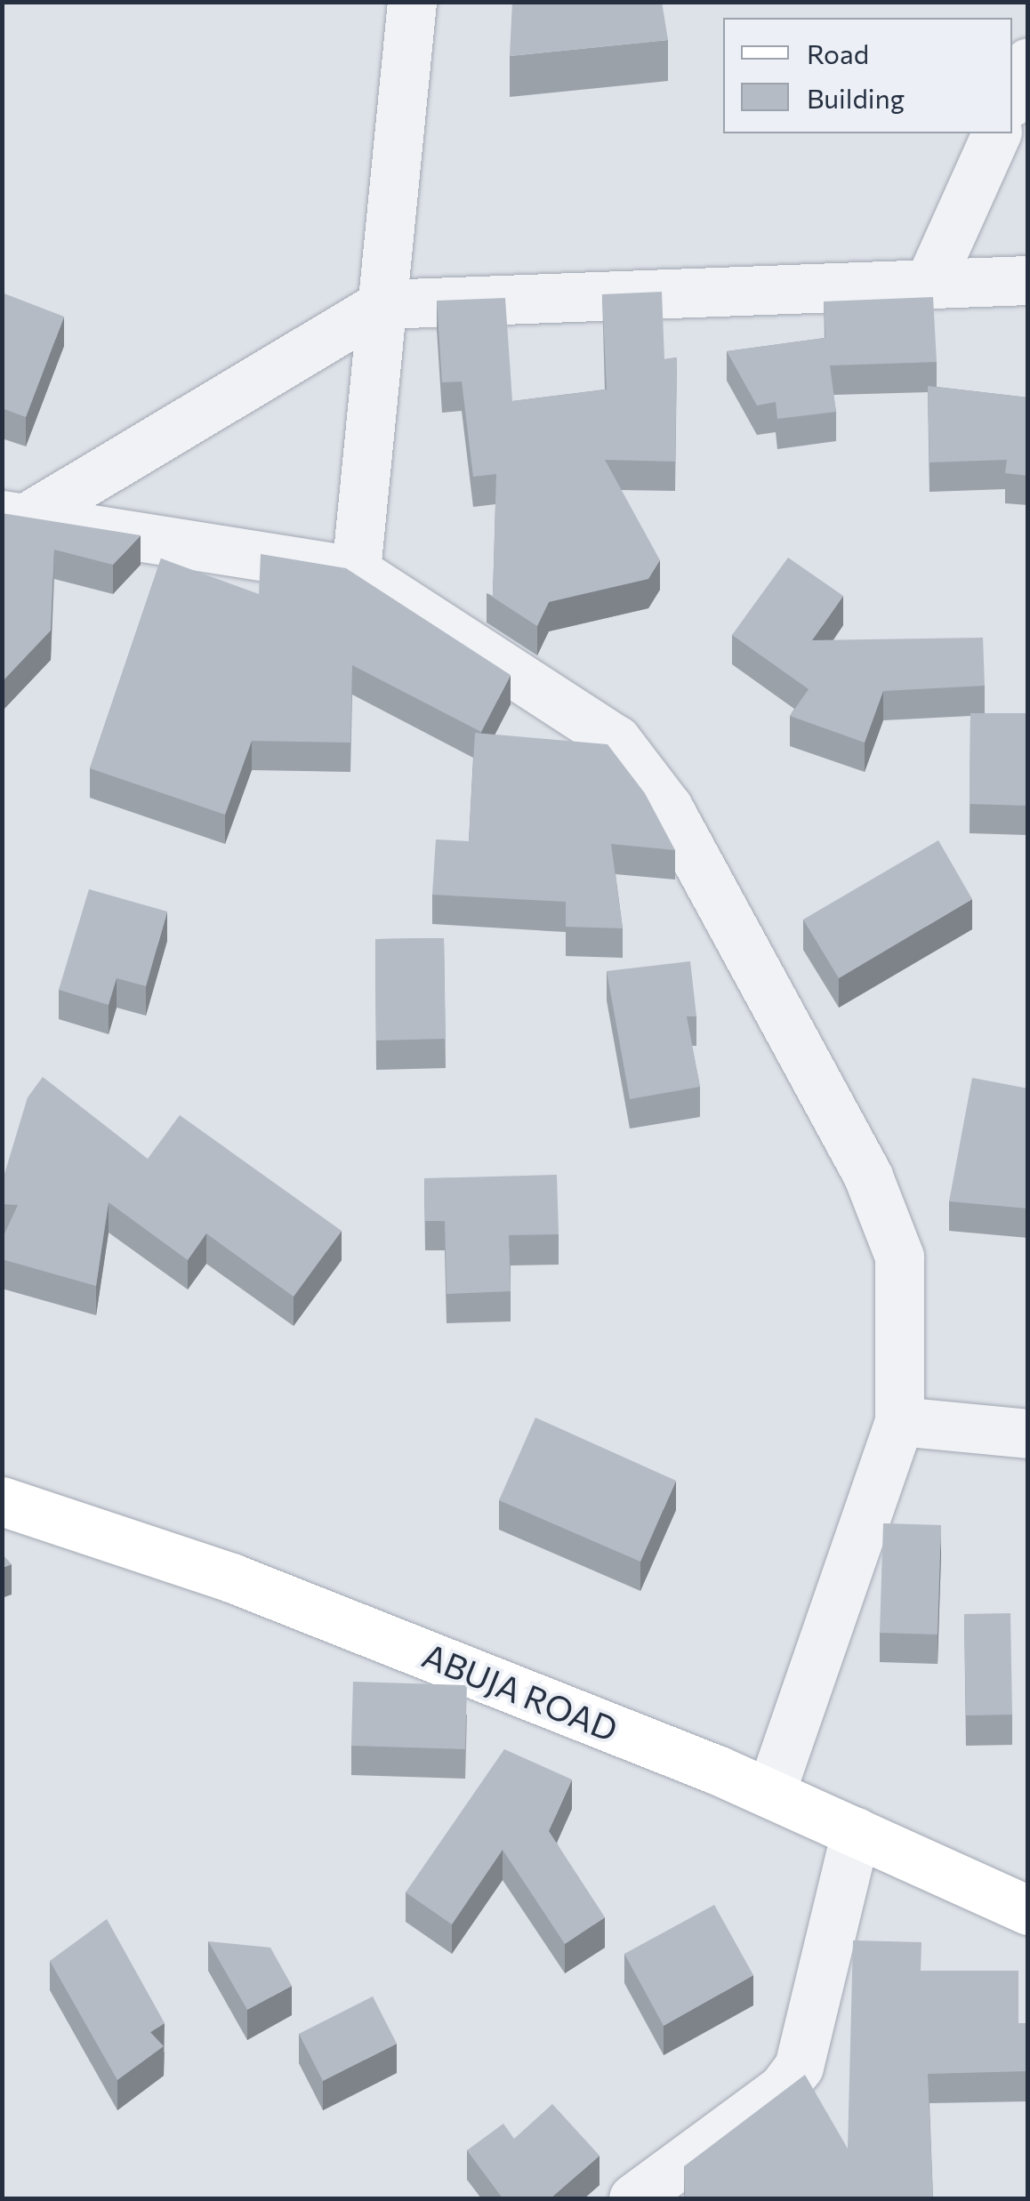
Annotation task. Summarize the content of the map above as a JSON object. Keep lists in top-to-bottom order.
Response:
{
  "streets": {
    "main road": ["ABUJA ROAD"]
  },
  "legend": ["Road", "Building"]
}
